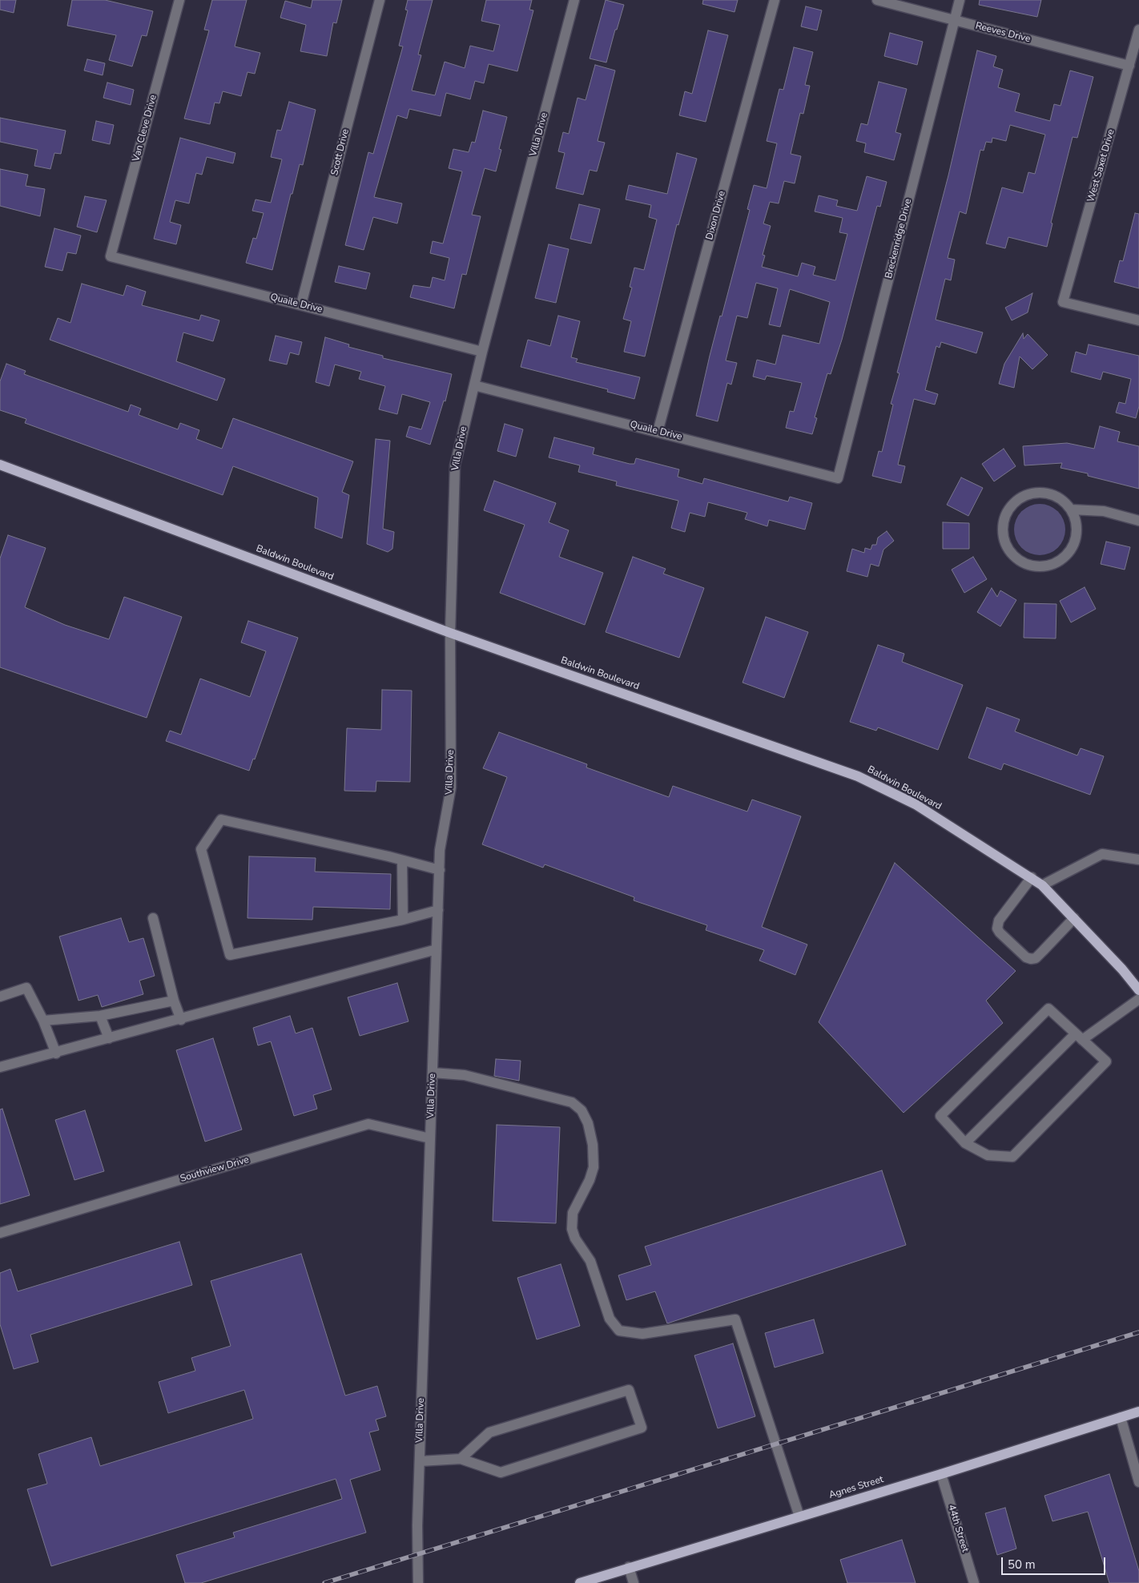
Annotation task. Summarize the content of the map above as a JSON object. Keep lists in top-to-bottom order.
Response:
{
  "streets": {
    "main road": ["Baldwin Boulevard", "Agnes Street"],
    "street": [
      "Reeves Drive",
      "Van Cleve Drive",
      "Villa Drive",
      "Scott Drive",
      "West Saxet Drive",
      "Dixon Drive",
      "Breckenridge Drive",
      "Quaile Drive",
      "Southview Drive",
      "44th Street"
    ]
  },
  "crossings": [
    ["Reeves Drive", "West Saxet Drive"],
    ["Reeves Drive", "Breckenridge Drive"],
    ["Van Cleve Drive", "Quaile Drive"],
    ["Villa Drive", "Quaile Drive"],
    ["Villa Drive", "Baldwin Boulevard"],
    ["Villa Drive", "Southview Drive"],
    ["Scott Drive", "Quaile Drive"],
    ["Dixon Drive", "Quaile Drive"],
    ["Breckenridge Drive", "Quaile Drive"],
    ["Agnes Street", "44th Street"]
  ],
  "scale_bar": "50 m"
}
